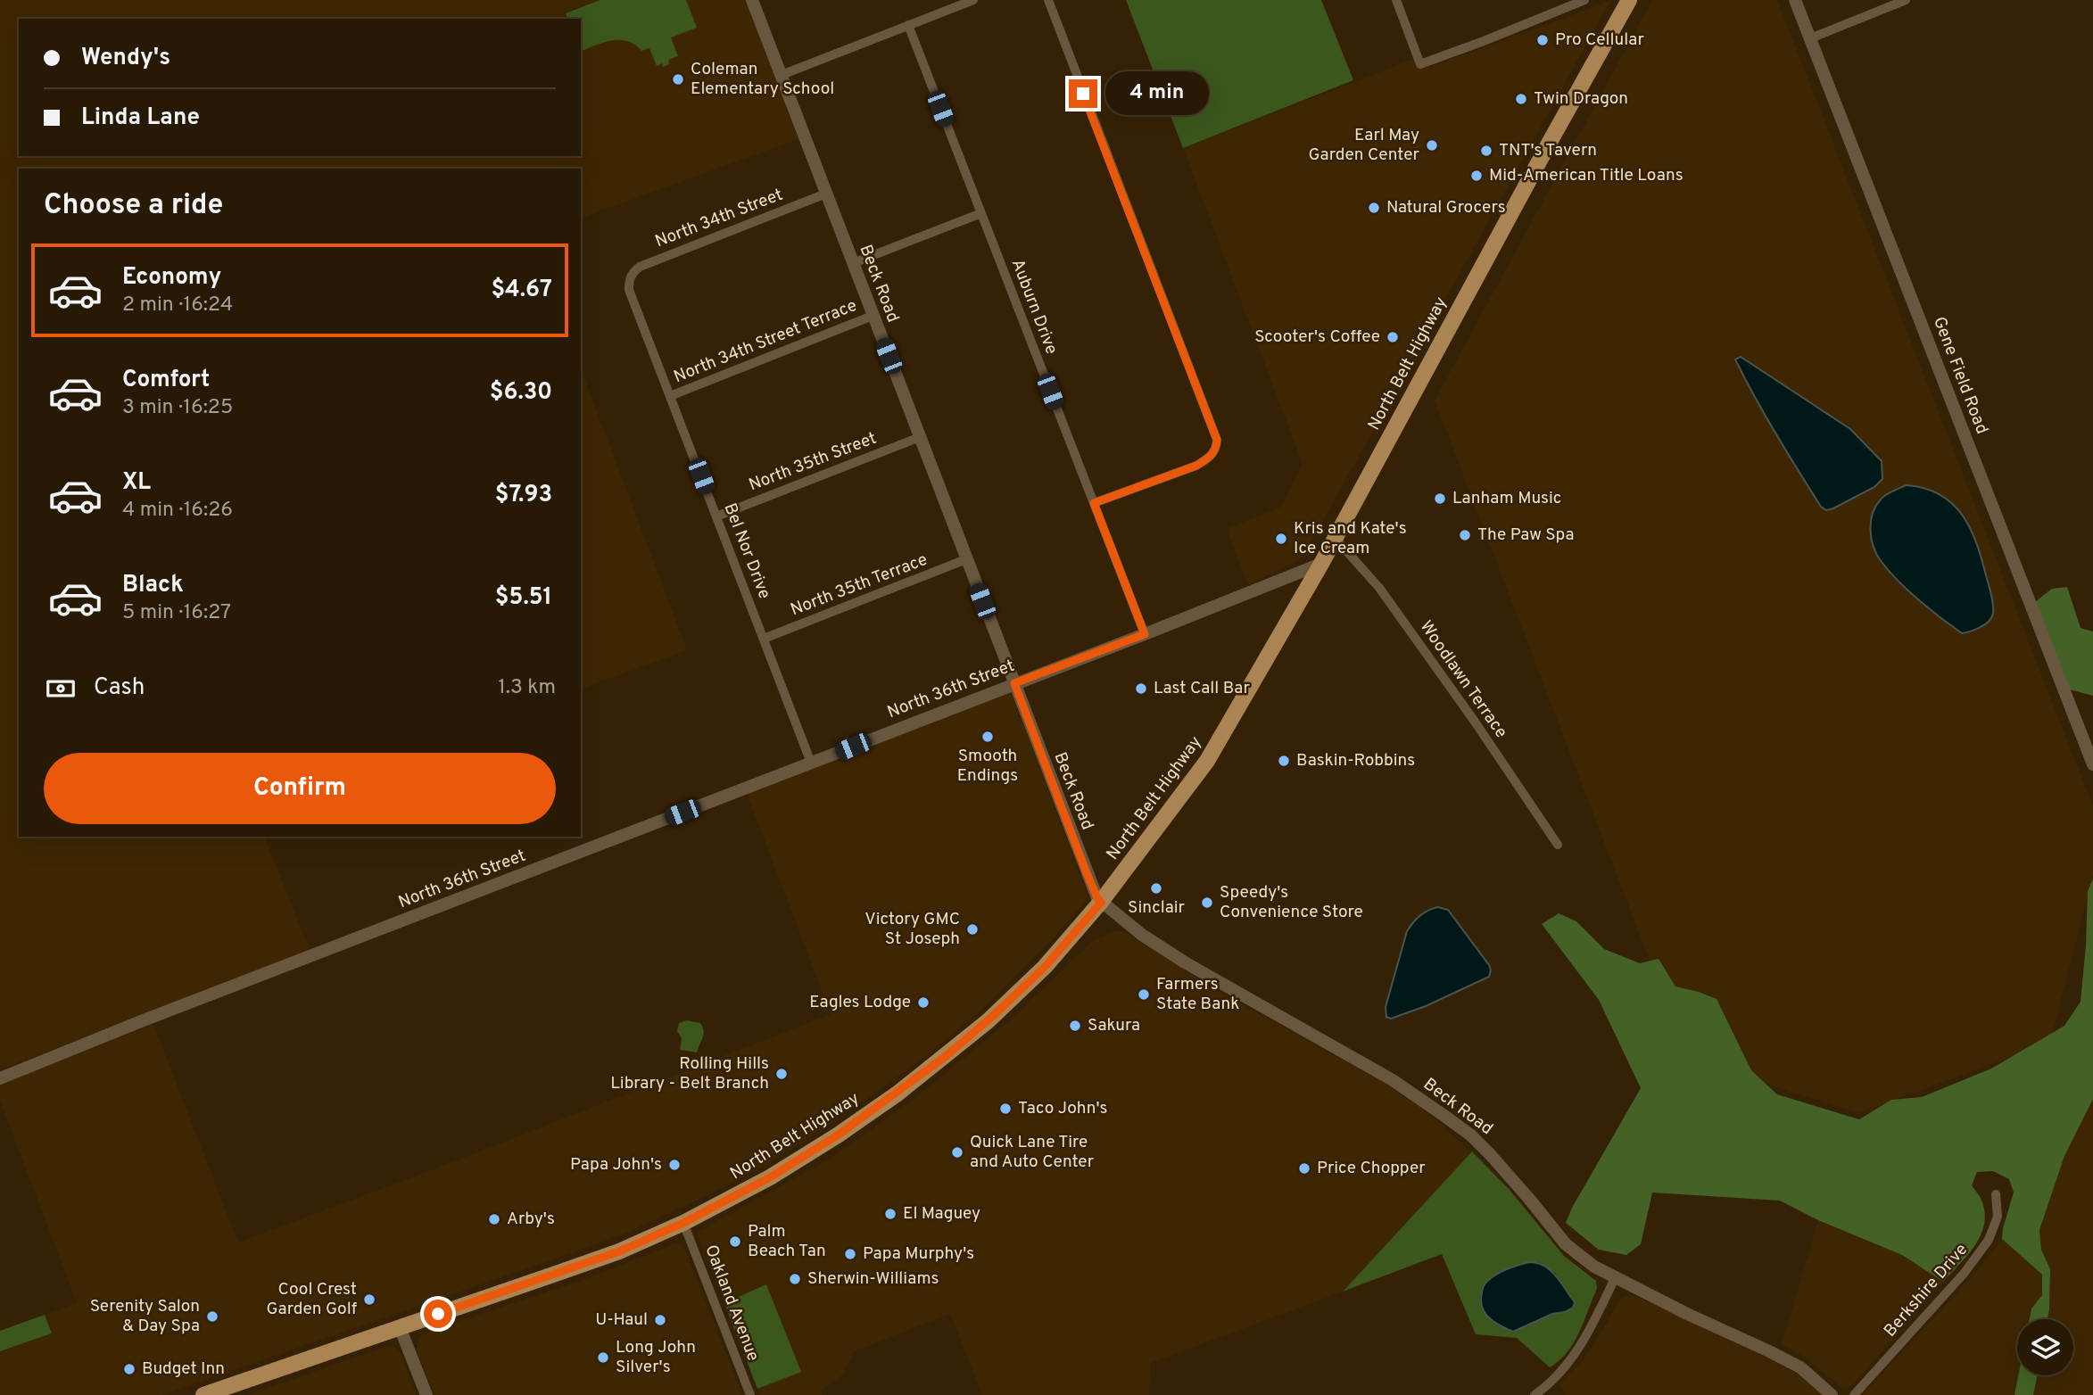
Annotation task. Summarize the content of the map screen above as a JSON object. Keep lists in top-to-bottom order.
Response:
{
  "streets": {
    "main road": ["North Belt Highway"],
    "street": [
      "North 34th Street",
      "Beck Road",
      "Auburn Drive",
      "North 34th Street Terrace",
      "Gene Field Road",
      "North 35th Street",
      "Bel Nor Drive",
      "North 35th Terrace",
      "Woodlawn Terrace",
      "North 36th Street",
      "Berkshire Drive",
      "Oakland Avenue"
    ]
  },
  "crossings": [
    ["North 34th Street", "Beck Road"],
    ["North 34th Street", "Bel Nor Drive"],
    ["Beck Road", "North 34th Street Terrace"],
    ["Beck Road", "North Belt Highway"],
    ["Beck Road", "North 35th Street"],
    ["Beck Road", "North 35th Terrace"],
    ["Beck Road", "North 36th Street"],
    ["Auburn Drive", "North 36th Street"],
    ["North 34th Street Terrace", "Bel Nor Drive"],
    ["North Belt Highway", "Woodlawn Terrace"],
    ["North Belt Highway", "North 36th Street"],
    ["North Belt Highway", "Oakland Avenue"],
    ["North 35th Street", "Bel Nor Drive"],
    ["Bel Nor Drive", "North 35th Terrace"],
    ["Bel Nor Drive", "North 36th Street"]
  ],
  "places": [
    "Pro Cellular",
    "Coleman Elementary School",
    "Twin Dragon",
    "Earl May Garden Center",
    "TNT's Tavern",
    "Mid-American Title Loans",
    "Natural Grocers",
    "Scooter's Coffee",
    "Lanham Music",
    "The Paw Spa",
    "Kris and Kate's Ice Cream",
    "Last Call Bar",
    "Smooth Endings",
    "Baskin-Robbins",
    "Sinclair",
    "Speedy's Convenience Store",
    "Victory GMC St Joseph",
    "Farmers State Bank",
    "Eagles Lodge",
    "Sakura",
    "Rolling Hills Library - Belt Branch",
    "Taco John's",
    "Quick Lane Tire and Auto Center",
    "Papa John's",
    "Price Chopper",
    "El Maguey",
    "Arby's",
    "Palm Beach Tan",
    "Papa Murphy's",
    "Sherwin-Williams",
    "Cool Crest Garden Golf",
    "Serenity Salon & Day Spa",
    "U-Haul",
    "Long John Silver's",
    "Budget Inn"
  ],
  "page": {
    "banner": ["Wendy's", "Linda Lane"],
    "bubble": "4 min",
    "heading": "Choose a ride",
    "list": [
      {
        "name": "Economy",
        "note": "2 min · 16:24",
        "value": "$4.67"
      },
      {
        "name": "Comfort",
        "note": "3 min · 16:25",
        "value": "$6.30"
      },
      {
        "name": "XL",
        "note": "4 min · 16:26",
        "value": "$7.93"
      },
      {
        "name": "Black",
        "note": "5 min · 16:27",
        "value": "$5.51"
      }
    ],
    "pay": ["Cash", "1.3 km"],
    "buttons": "Confirm"
  }
}
